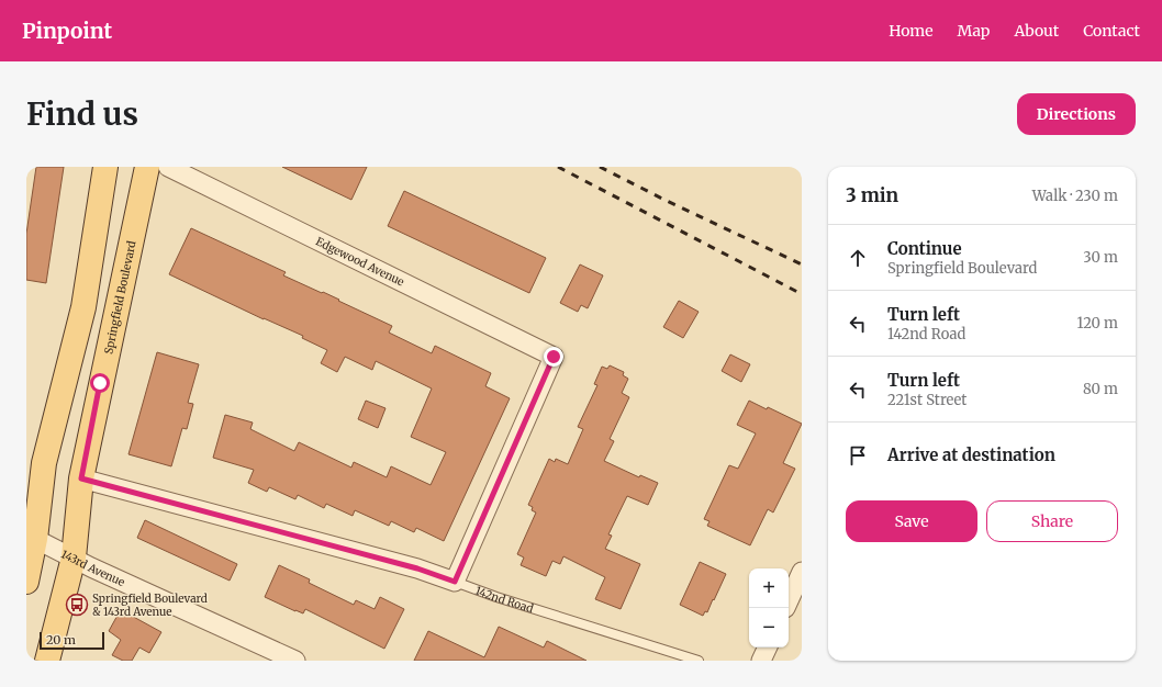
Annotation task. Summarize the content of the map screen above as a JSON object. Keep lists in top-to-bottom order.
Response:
{
  "streets": {
    "main road": ["Springfield Boulevard"],
    "street": ["Edgewood Avenue", "143rd Avenue", "142nd Road"]
  },
  "crossings": [
    ["Edgewood Avenue", "142nd Road"],
    ["Springfield Boulevard", "143rd Avenue"],
    ["Springfield Boulevard", "142nd Road"]
  ],
  "places": {
    "bus stop": ["Springfield Boulevard & 143rd Avenue"]
  },
  "scale_bar": "20 m",
  "page": {
    "header": "Pinpoint",
    "nav": [
      "Home",
      "Map",
      "About",
      "Contact"
    ],
    "buttons": [
      "Directions",
      ["Save", "Share"]
    ],
    "title": "Find us",
    "heading": ["3 min", "Walk · 230 m"],
    "list": [
      ["Continue", "Springfield Boulevard", "30 m"],
      ["Turn left", "142nd Road", "120 m"],
      ["Turn left", "221st Street", "80 m"],
      "Arrive at destination"
    ],
    "map_buttons": ["+", "−"],
    "scale": "20 m"
  }
}
